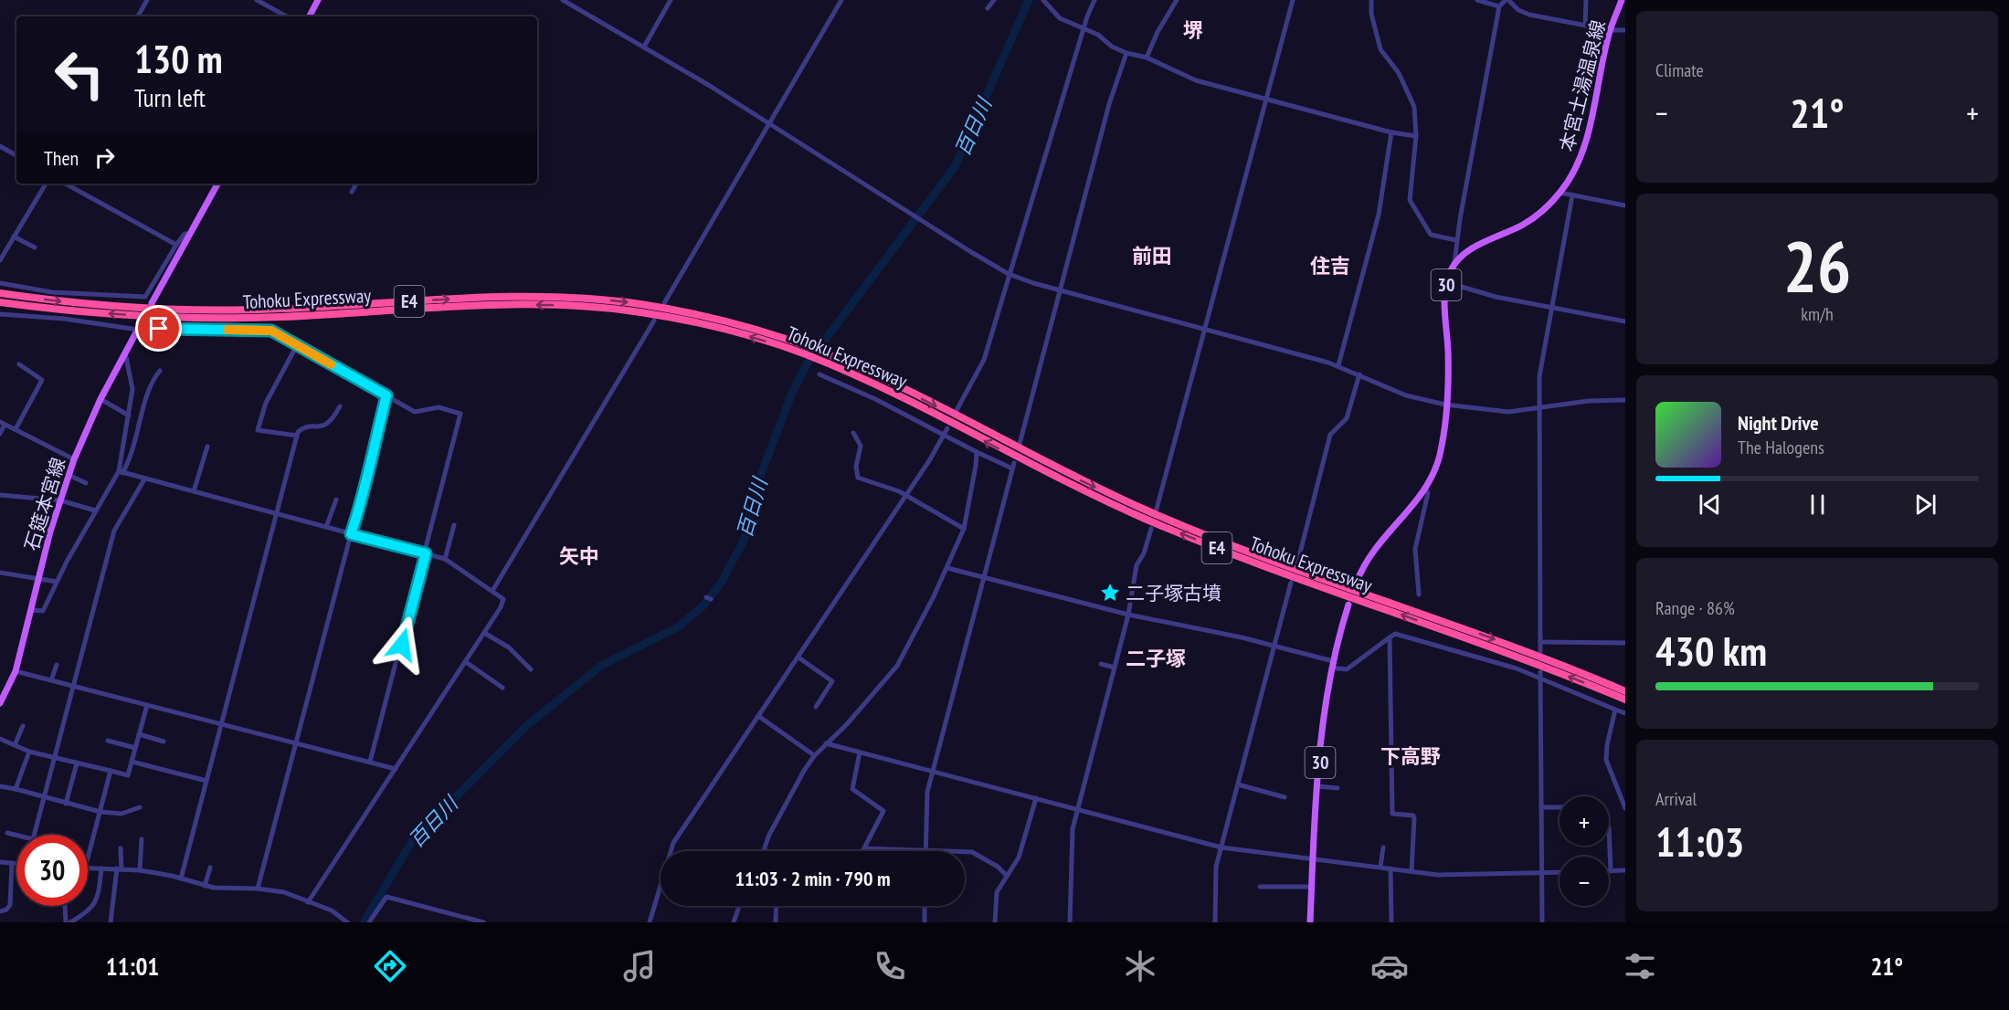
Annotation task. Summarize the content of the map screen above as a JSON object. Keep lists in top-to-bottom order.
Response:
{
  "streets": {
    "highway": ["Tohoku Expressway", "E4"],
    "main road": ["本宮土湯温泉線", "30", "石筵本宮線"]
  },
  "crossings": [
    ["本宮土湯温泉線", "30"]
  ],
  "districts": [
    "堺",
    "前田",
    "住吉",
    "矢中",
    "二子塚",
    "下高野"
  ],
  "water": ["百日川"],
  "places": {
    "place": ["二子塚古墳"]
  },
  "page": {
    "tile": [
      "Climate",
      ["26", "km/h"],
      ["Range · 86%", "430 km"],
      ["Arrival", "11:03"]
    ],
    "turn": ["130 m", "Turn left"],
    "heat": ["−", "21°", "+"],
    "then": "Then",
    "song": ["Night Drive", "The Halogens"],
    "map_buttons": ["+", "−"],
    "limit": "30",
    "trip": "11:03 · 2 min · 790 m",
    "tabs": ["11:01", "21°"]
  }
}
